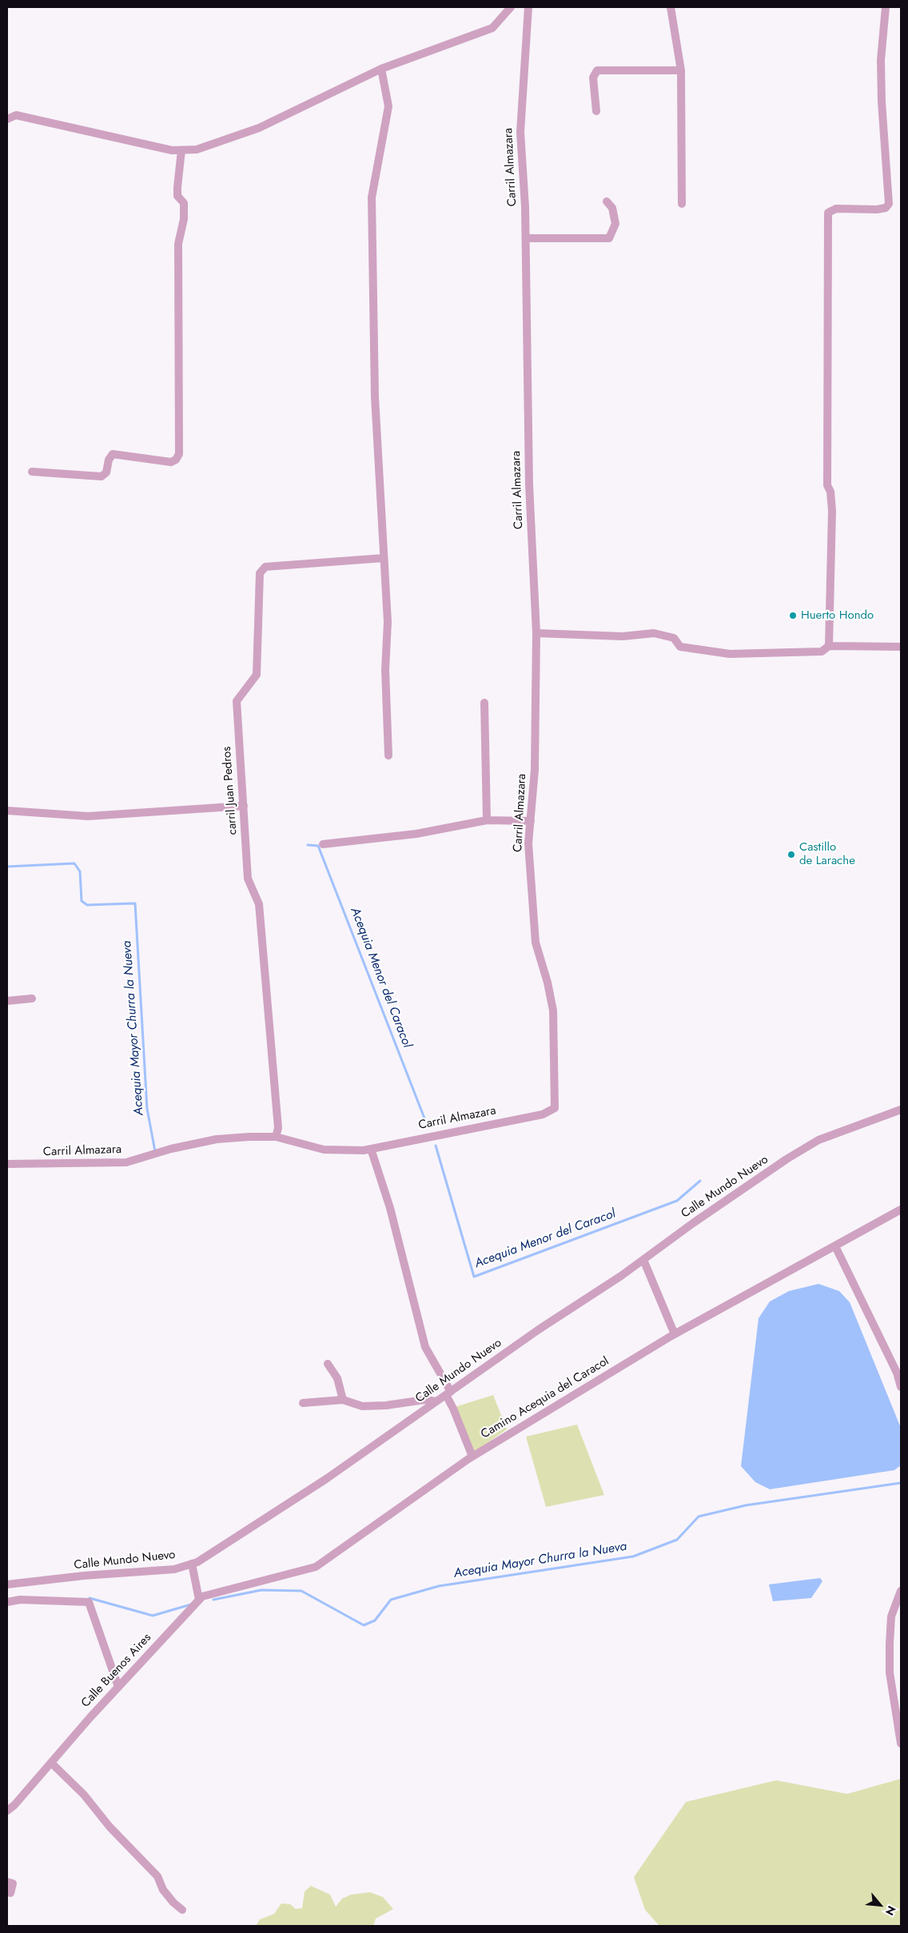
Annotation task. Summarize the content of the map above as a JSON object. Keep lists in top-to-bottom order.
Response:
{
  "streets": {
    "street": [
      "Carril Almazara",
      "carril Juan Pedros",
      "Calle Mundo Nuevo",
      "Camino Acequia del Caracol",
      "Calle Buenos Aires"
    ]
  },
  "crossings": [
    ["Carril Almazara", "carril Juan Pedros"],
    ["Camino Acequia del Caracol", "Calle Buenos Aires"]
  ],
  "water": ["Acequia Menor del Caracol", "Acequia Mayor Churra la Nueva"],
  "places": ["Huerto Hondo", "Castillo de Larache"],
  "north": "bottom right"
}
